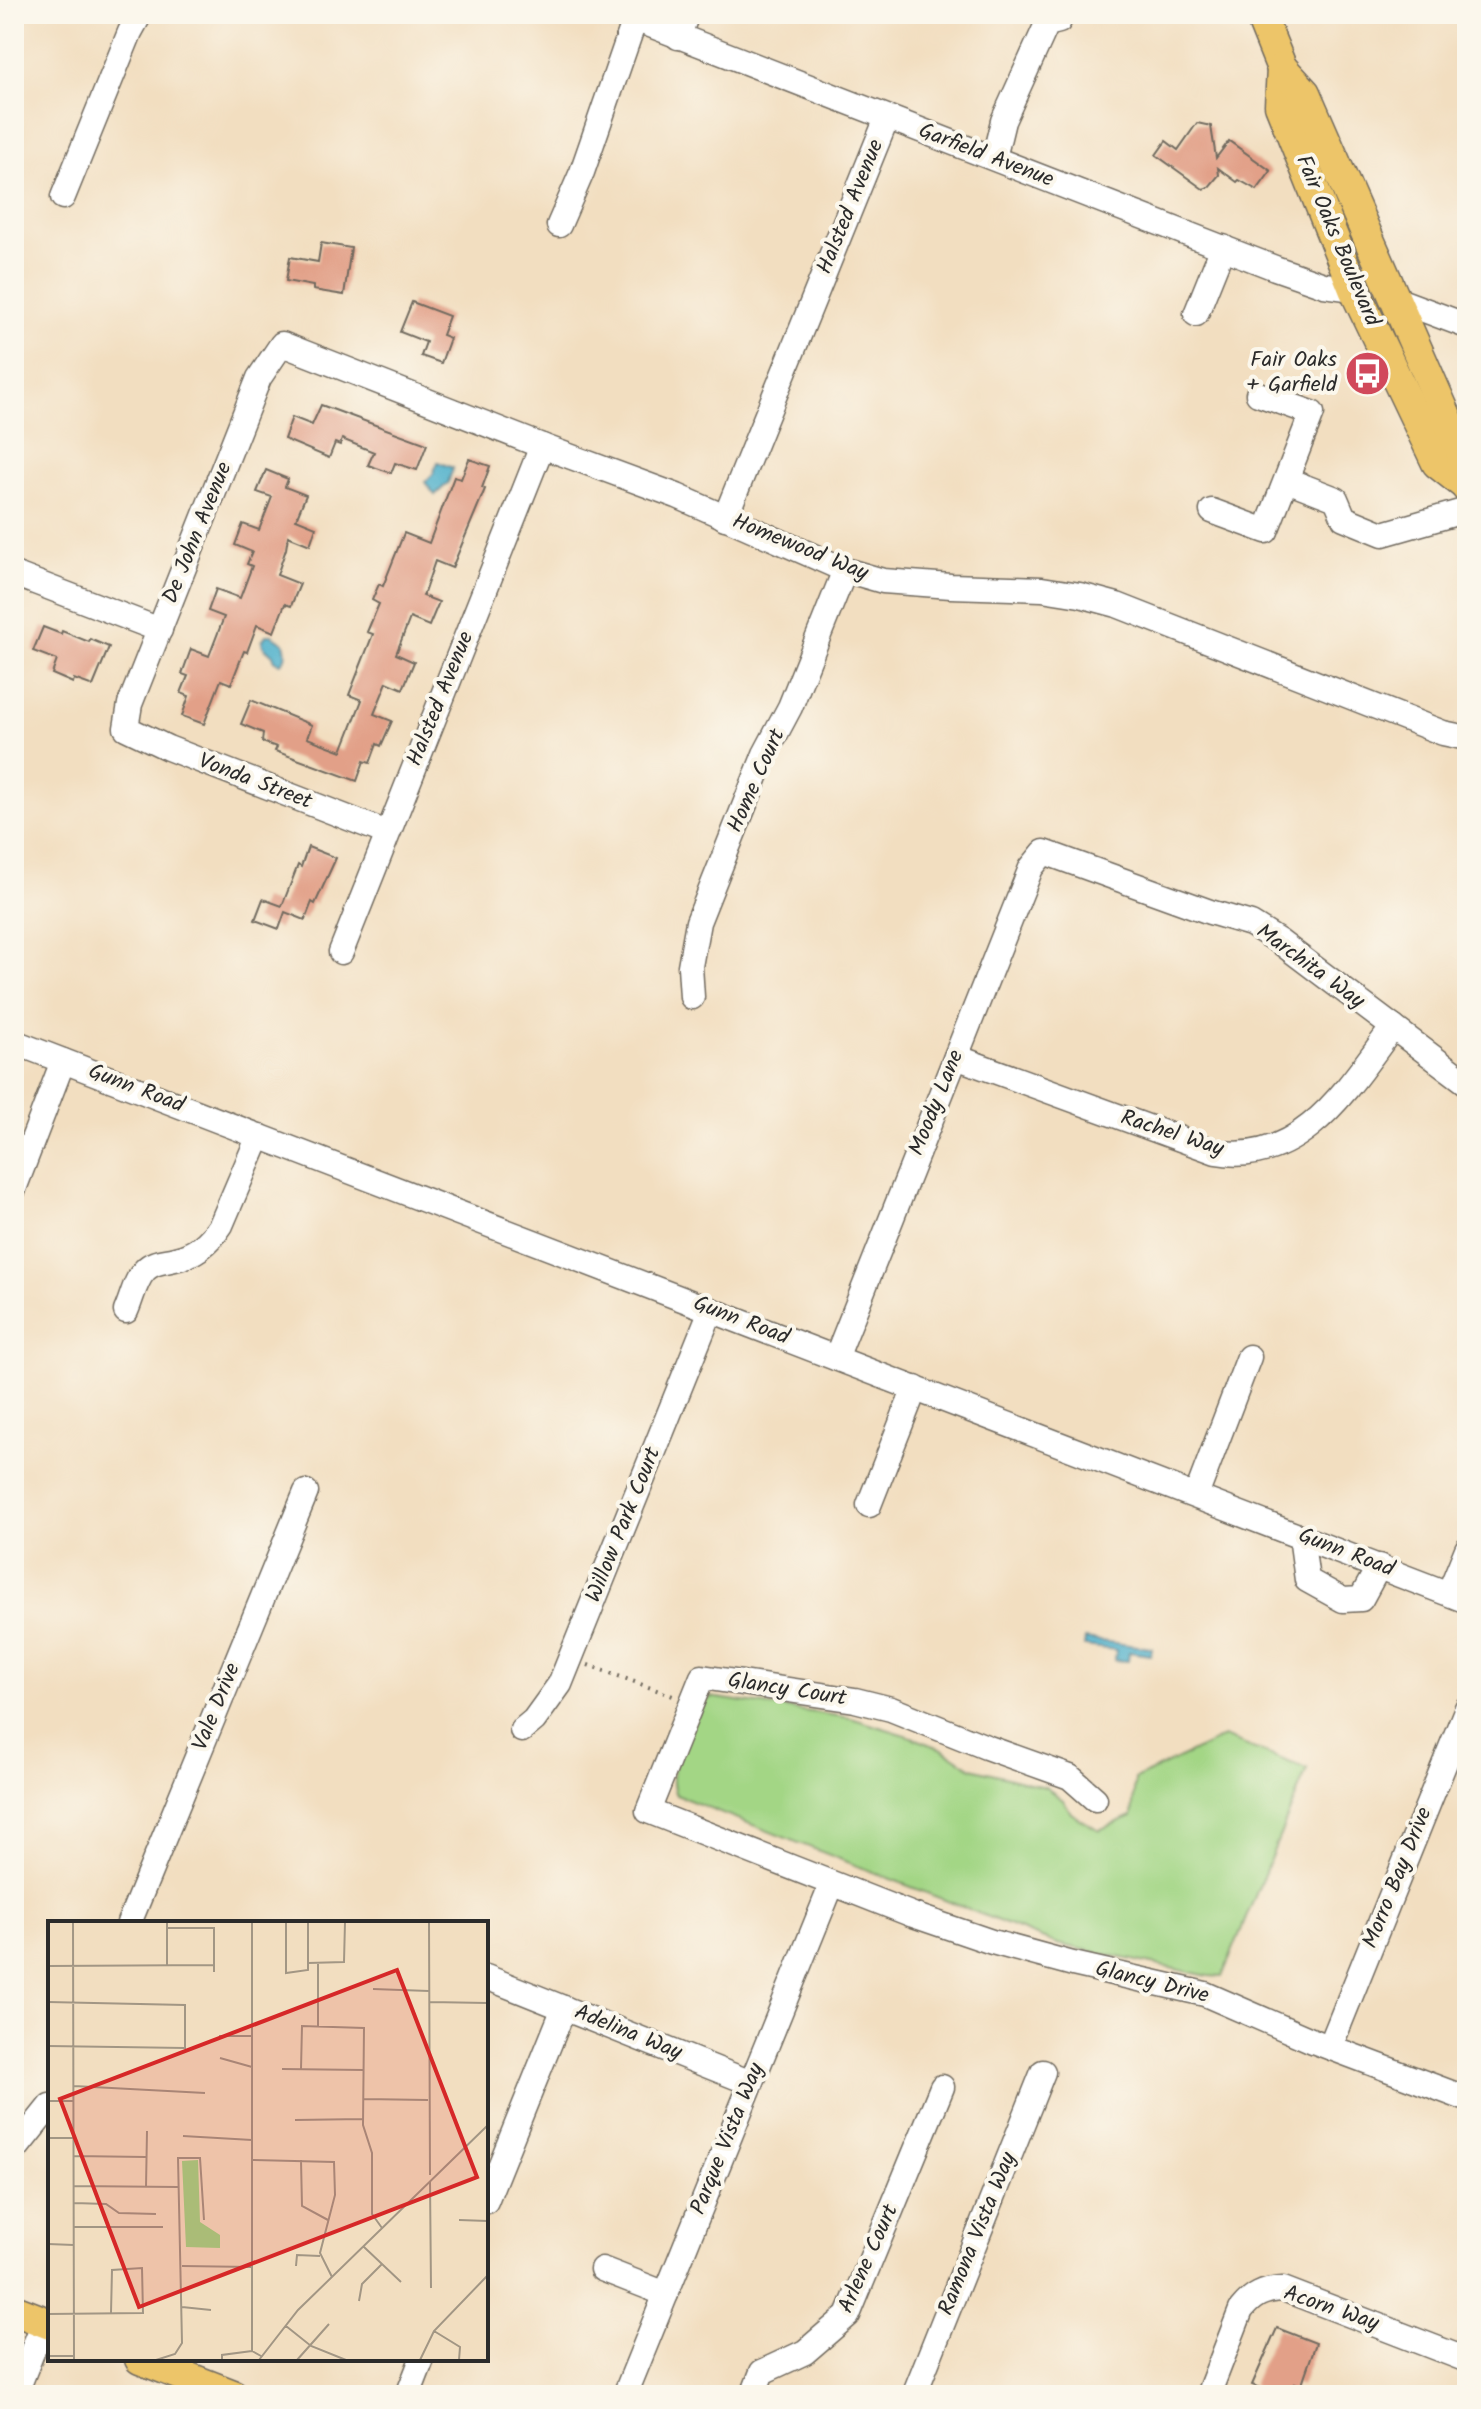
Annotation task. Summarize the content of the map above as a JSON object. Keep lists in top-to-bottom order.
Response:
{
  "streets": {
    "main road": ["Fair Oaks Boulevard"],
    "street": [
      "Garfield Avenue",
      "Halsted Avenue",
      "De John Avenue",
      "Homewood Way",
      "Home Court",
      "Vonda Street",
      "Marchita Way",
      "Gunn Road",
      "Moody Lane",
      "Rachel Way",
      "Willow Park Court",
      "Glancy Court",
      "Vale Drive",
      "Morro Bay Drive",
      "Glancy Drive",
      "Adelina Way",
      "Parque Vista Way",
      "Ramona Vista Way",
      "Arlene Court",
      "Acorn Way"
    ]
  },
  "crossings": [
    ["Garfield Avenue", "Halsted Avenue"],
    ["Garfield Avenue", "Fair Oaks Boulevard"],
    ["Halsted Avenue", "Homewood Way"],
    ["Halsted Avenue", "Vonda Street"],
    ["De John Avenue", "Homewood Way"],
    ["De John Avenue", "Vonda Street"],
    ["Homewood Way", "Home Court"],
    ["Marchita Way", "Moody Lane"],
    ["Marchita Way", "Rachel Way"],
    ["Gunn Road", "Moody Lane"],
    ["Gunn Road", "Willow Park Court"],
    ["Moody Lane", "Rachel Way"],
    ["Glancy Court", "Glancy Drive"],
    ["Glancy Court", "Parque Vista Way"],
    ["Morro Bay Drive", "Glancy Drive"],
    ["Glancy Drive", "Parque Vista Way"],
    ["Adelina Way", "Parque Vista Way"]
  ],
  "places": {
    "bus stop": ["Fair Oaks + Garfield"]
  }
}
